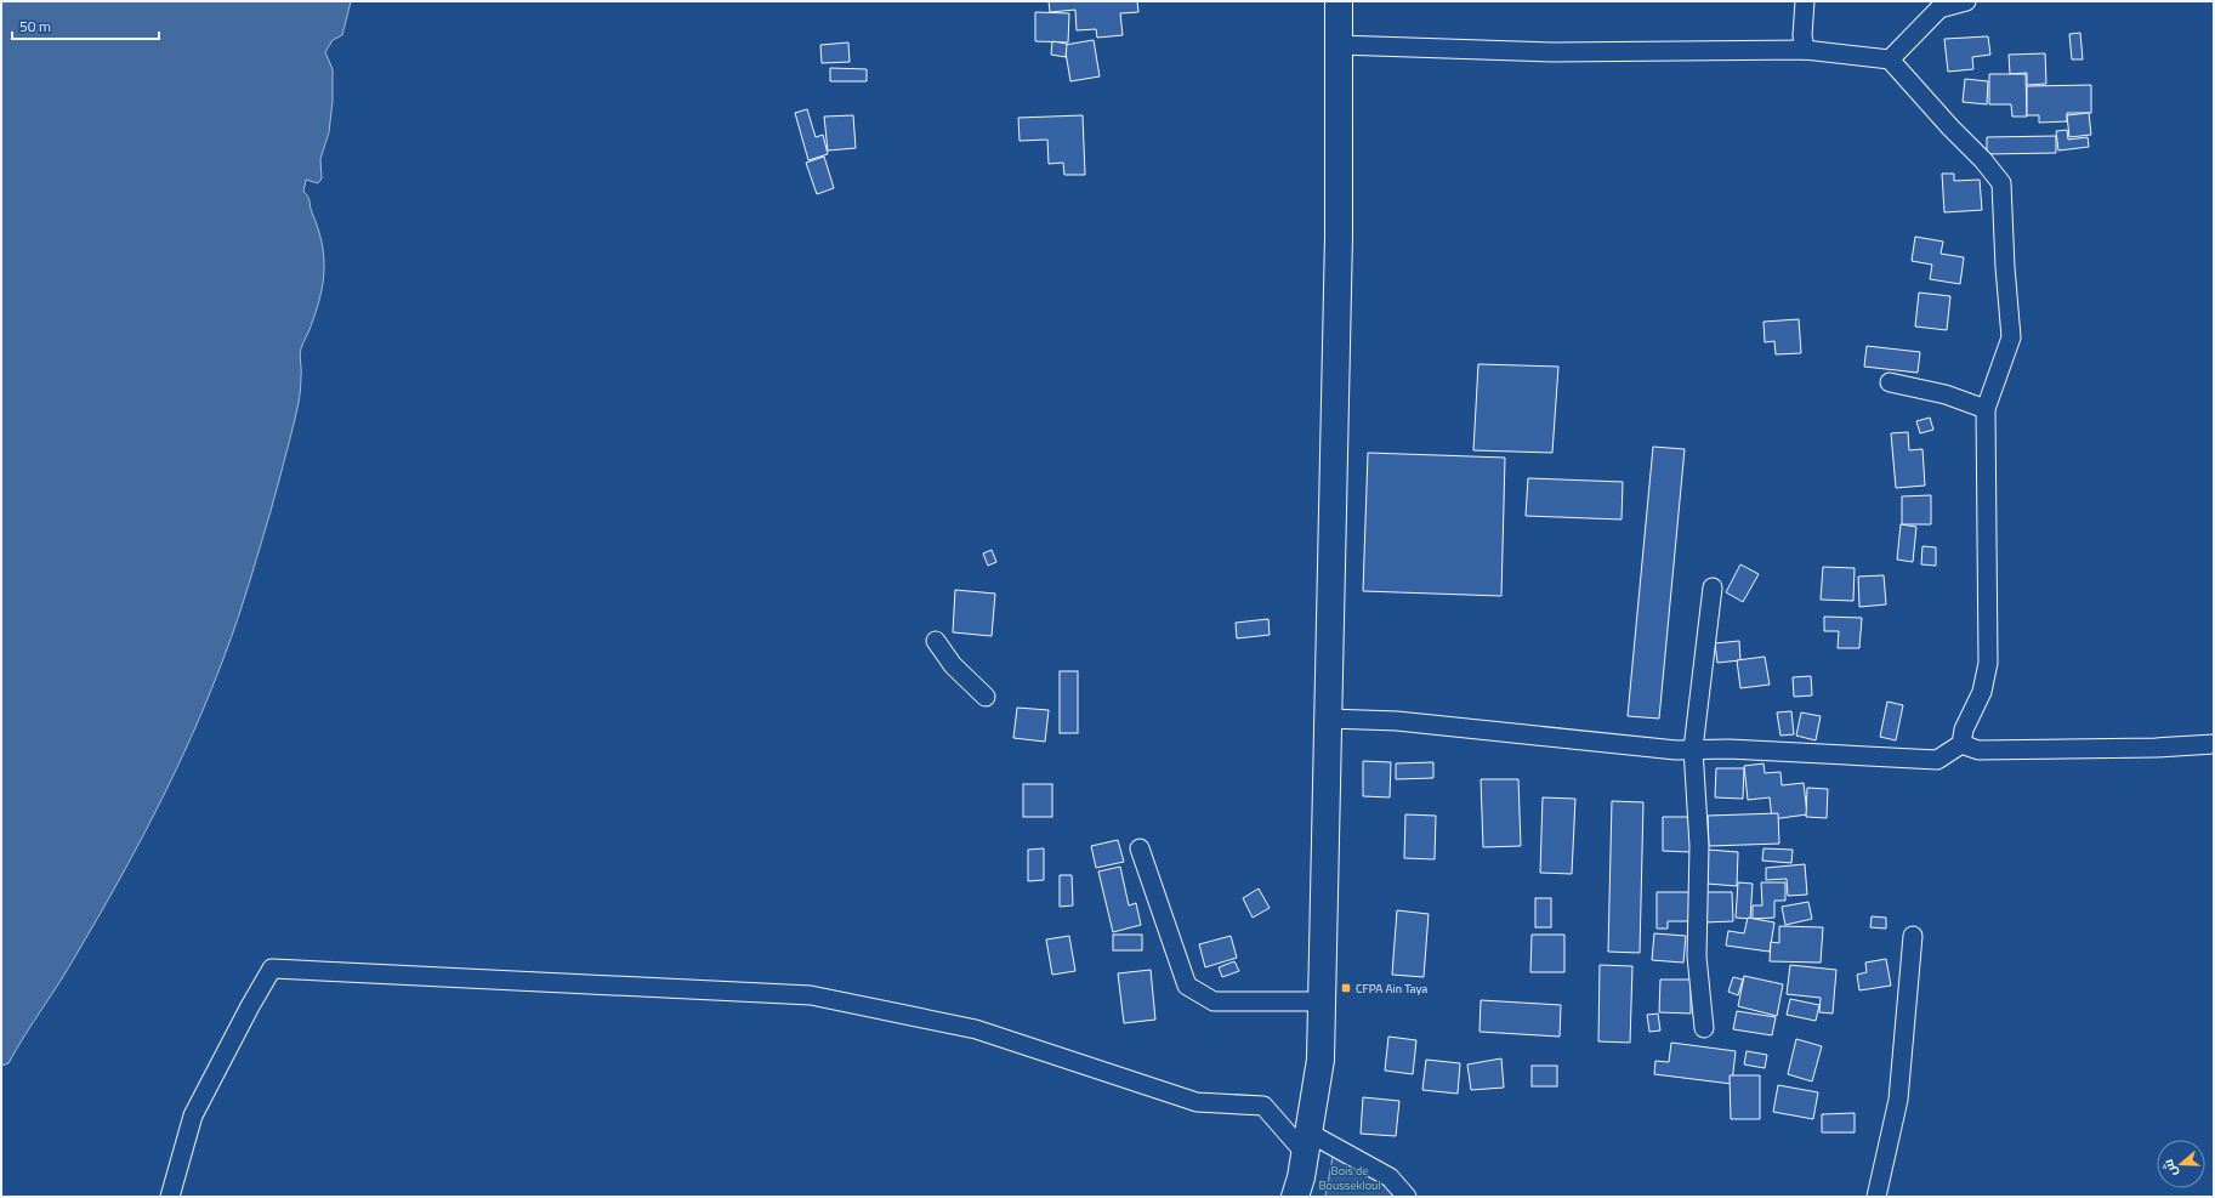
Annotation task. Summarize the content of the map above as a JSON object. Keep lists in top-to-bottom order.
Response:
{
  "parks": ["Bois de Boussekloul"],
  "places": {
    "transit": ["CFPA Ain Taya"]
  },
  "scale_bar": "50 m",
  "north": "left"
}
